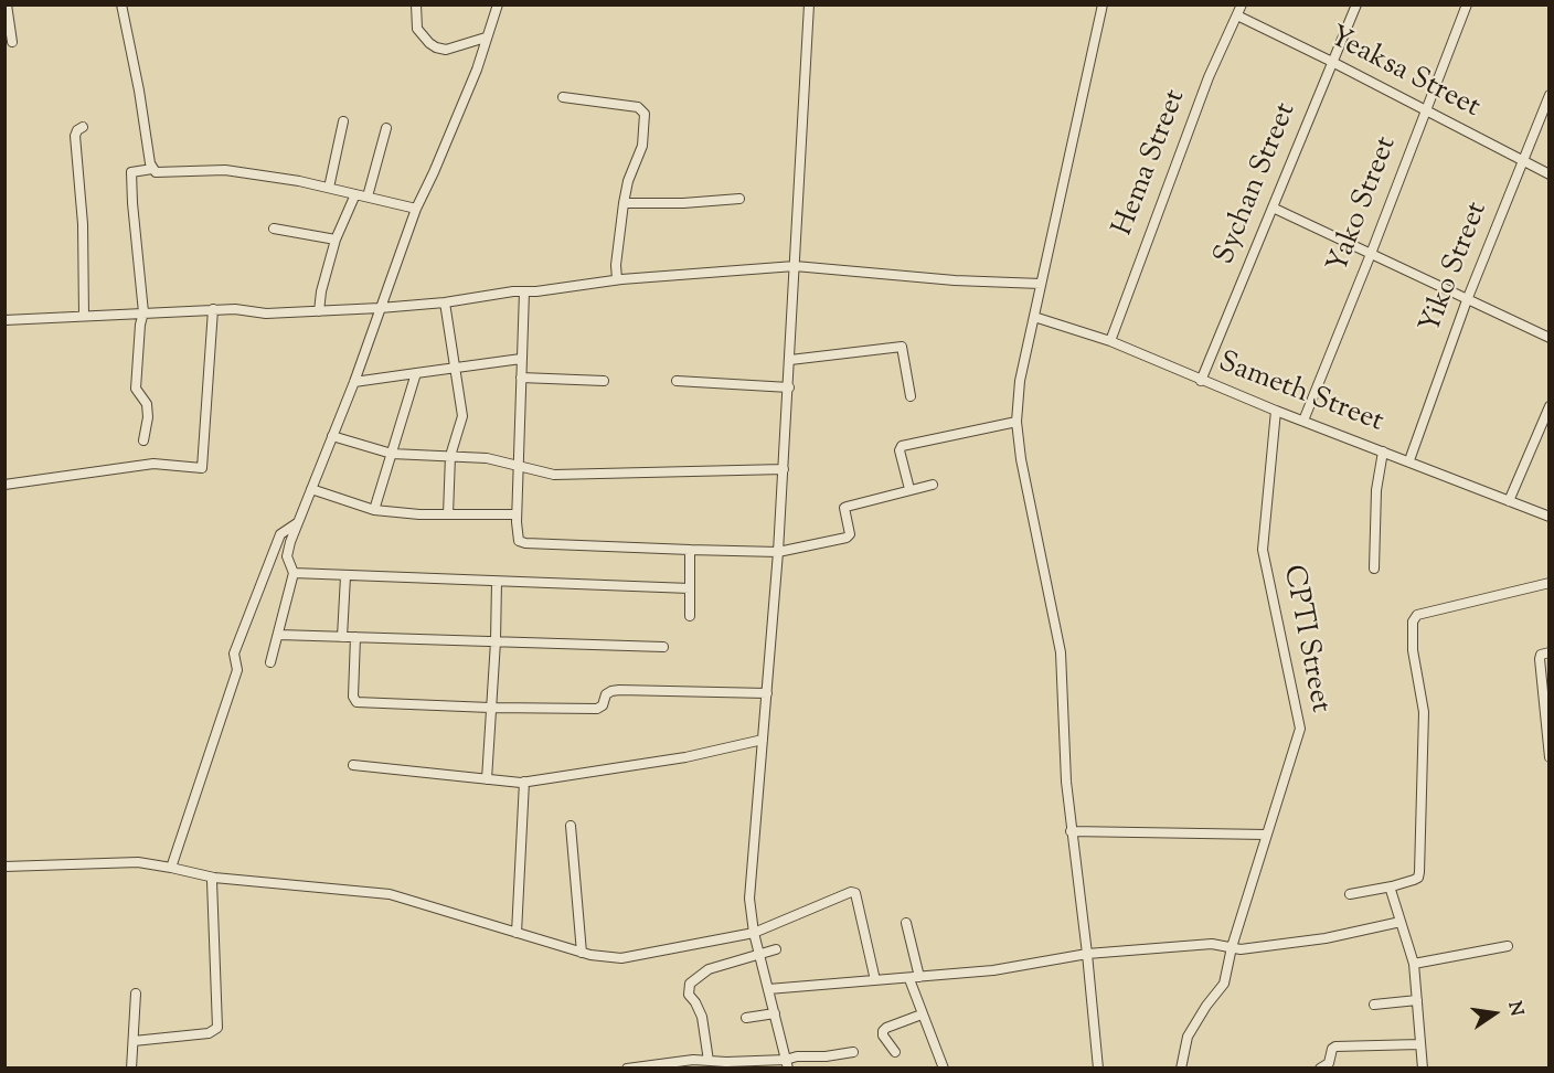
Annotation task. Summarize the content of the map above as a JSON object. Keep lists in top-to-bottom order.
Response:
{
  "streets": {
    "street": [
      "Yeaksa Street",
      "Hema Street",
      "Sychan Street",
      "Yako Street",
      "Yiko Street",
      "Sameth Street",
      "CPTI Street"
    ]
  },
  "crossings": [
    ["Yeaksa Street", "Hema Street"],
    ["Yeaksa Street", "Sychan Street"],
    ["Yeaksa Street", "Yako Street"],
    ["Yeaksa Street", "Yiko Street"],
    ["Hema Street", "Sameth Street"],
    ["Sychan Street", "Sameth Street"],
    ["Yako Street", "Sameth Street"],
    ["Yiko Street", "Sameth Street"],
    ["Sameth Street", "CPTI Street"]
  ],
  "north": "right"
}
